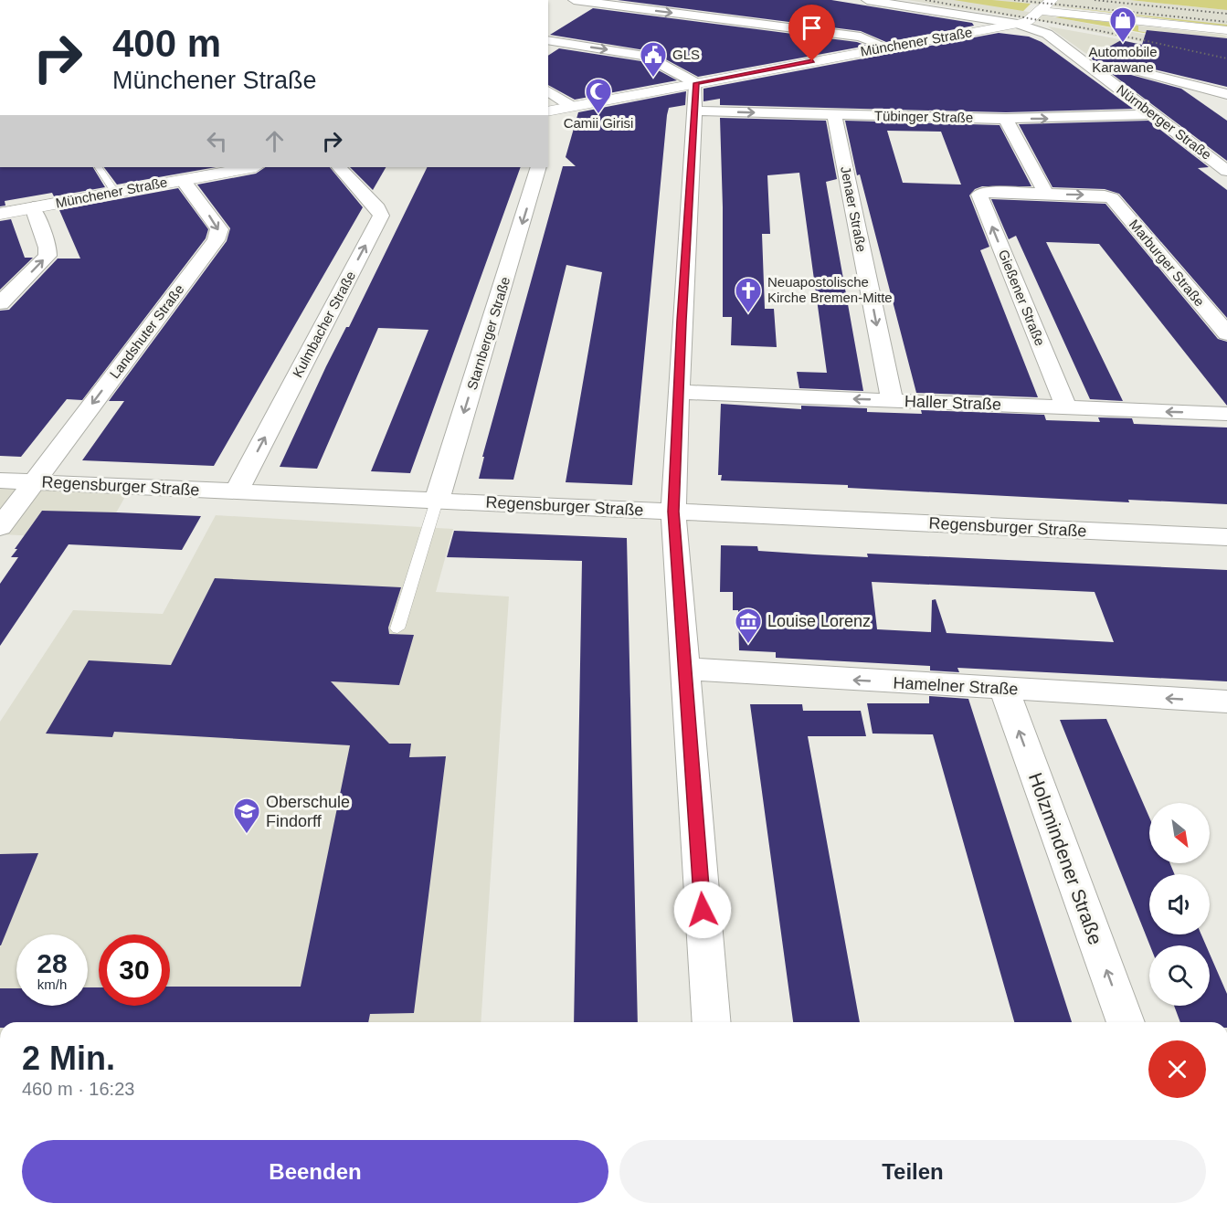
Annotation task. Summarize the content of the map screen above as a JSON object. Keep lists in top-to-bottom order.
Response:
{
  "streets": {
    "street": [
      "Münchener Straße",
      "Tübinger Straße",
      "Nürnberger Straße",
      "Jenaer Straße",
      "Marburger Straße",
      "Gießener Straße",
      "Kulmbacher Straße",
      "Landshuter Straße",
      "Starnberger Straße",
      "Haller Straße",
      "Regensburger Straße",
      "Hamelner Straße",
      "Holzmindener Straße"
    ]
  },
  "crossings": [
    ["Münchener Straße", "Nürnberger Straße"],
    ["Münchener Straße", "Landshuter Straße"],
    ["Tübinger Straße", "Nürnberger Straße"],
    ["Tübinger Straße", "Jenaer Straße"],
    ["Jenaer Straße", "Haller Straße"],
    ["Marburger Straße", "Gießener Straße"],
    ["Gießener Straße", "Haller Straße"],
    ["Kulmbacher Straße", "Regensburger Straße"],
    ["Landshuter Straße", "Regensburger Straße"],
    ["Starnberger Straße", "Regensburger Straße"],
    ["Hamelner Straße", "Holzmindener Straße"]
  ],
  "one_way": [
    "Marburger Straße",
    "Kulmbacher Straße",
    "Landshuter Straße",
    "Haller Straße",
    "Hamelner Straße",
    "Holzmindener Straße"
  ],
  "places": {
    "shop": ["Automobile Karawane"],
    "public building": ["GLS"],
    "mosque": ["Camii Girisi"],
    "church": ["Neuapostolische Kirche Bremen-Mitte"],
    "museum": ["Louise Lorenz"],
    "school or university": ["Oberschule Findorff"]
  },
  "north": "bottom right",
  "page": {
    "turn": ["400 m", "Münchener Straße"],
    "speed": "28 km/h",
    "limit": "30",
    "heading": ["2 Min.", "460 m · 16:23"],
    "buttons": ["Beenden", "Teilen"]
  }
}
